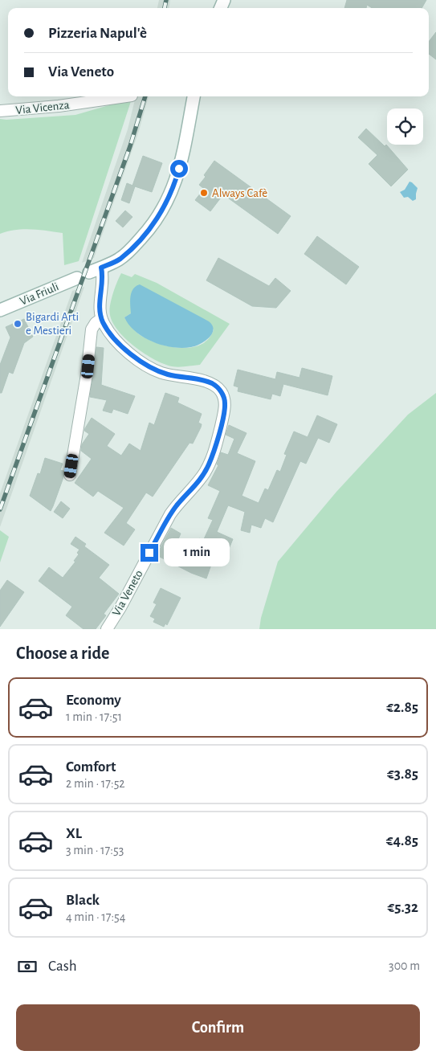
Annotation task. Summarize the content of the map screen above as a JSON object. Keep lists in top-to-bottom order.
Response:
{
  "streets": {
    "street": ["Via Vicenza", "Via Friuli", "Via Veneto"]
  },
  "places": ["Always Cafè", "Bigardi Arti e Mestieri"],
  "page": {
    "banner": ["Pizzeria Napul'è", "Via Veneto"],
    "bubble": "1 min",
    "heading": "Choose a ride",
    "list": [
      {
        "name": "Economy",
        "note": "1 min · 17:51",
        "value": "€2.85"
      },
      {
        "name": "Comfort",
        "note": "2 min · 17:52",
        "value": "€3.85"
      },
      {
        "name": "XL",
        "note": "3 min · 17:53",
        "value": "€4.85"
      },
      {
        "name": "Black",
        "note": "4 min · 17:54",
        "value": "€5.32"
      }
    ],
    "pay": ["Cash", "300 m"],
    "buttons": "Confirm"
  }
}
